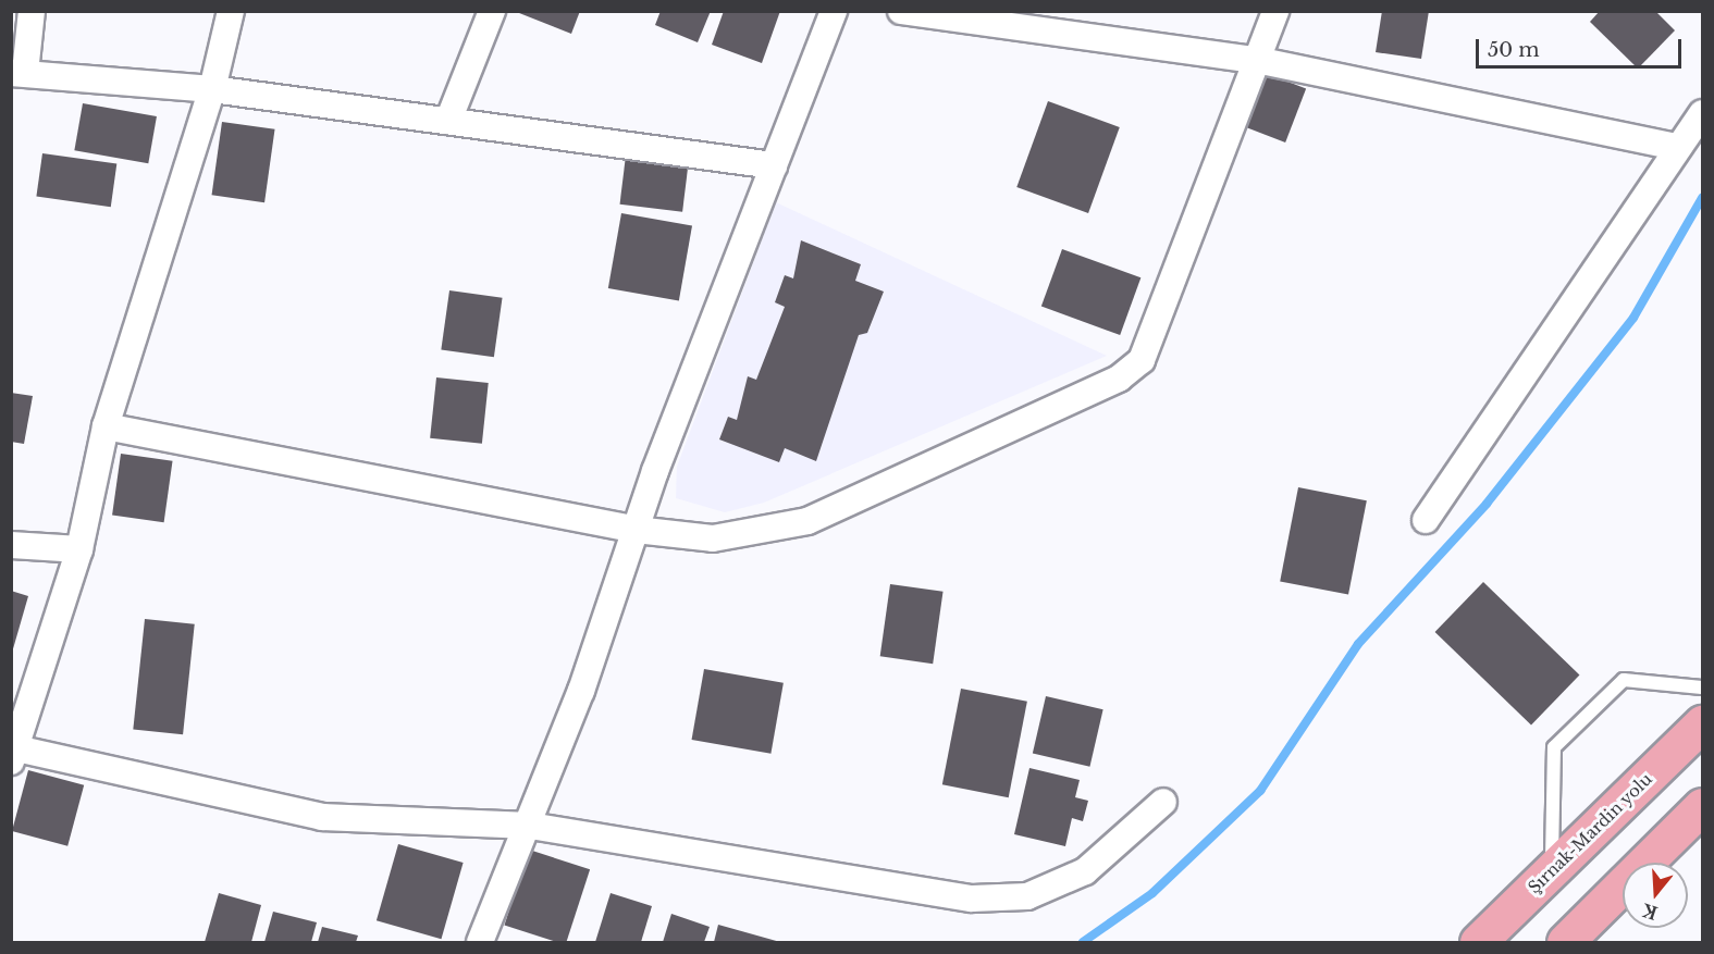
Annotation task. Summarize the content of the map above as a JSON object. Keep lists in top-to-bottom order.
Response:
{
  "streets": {
    "highway": ["Şırnak-Mardin yolu"]
  },
  "scale_bar": "50 m",
  "north": "bottom"
}
